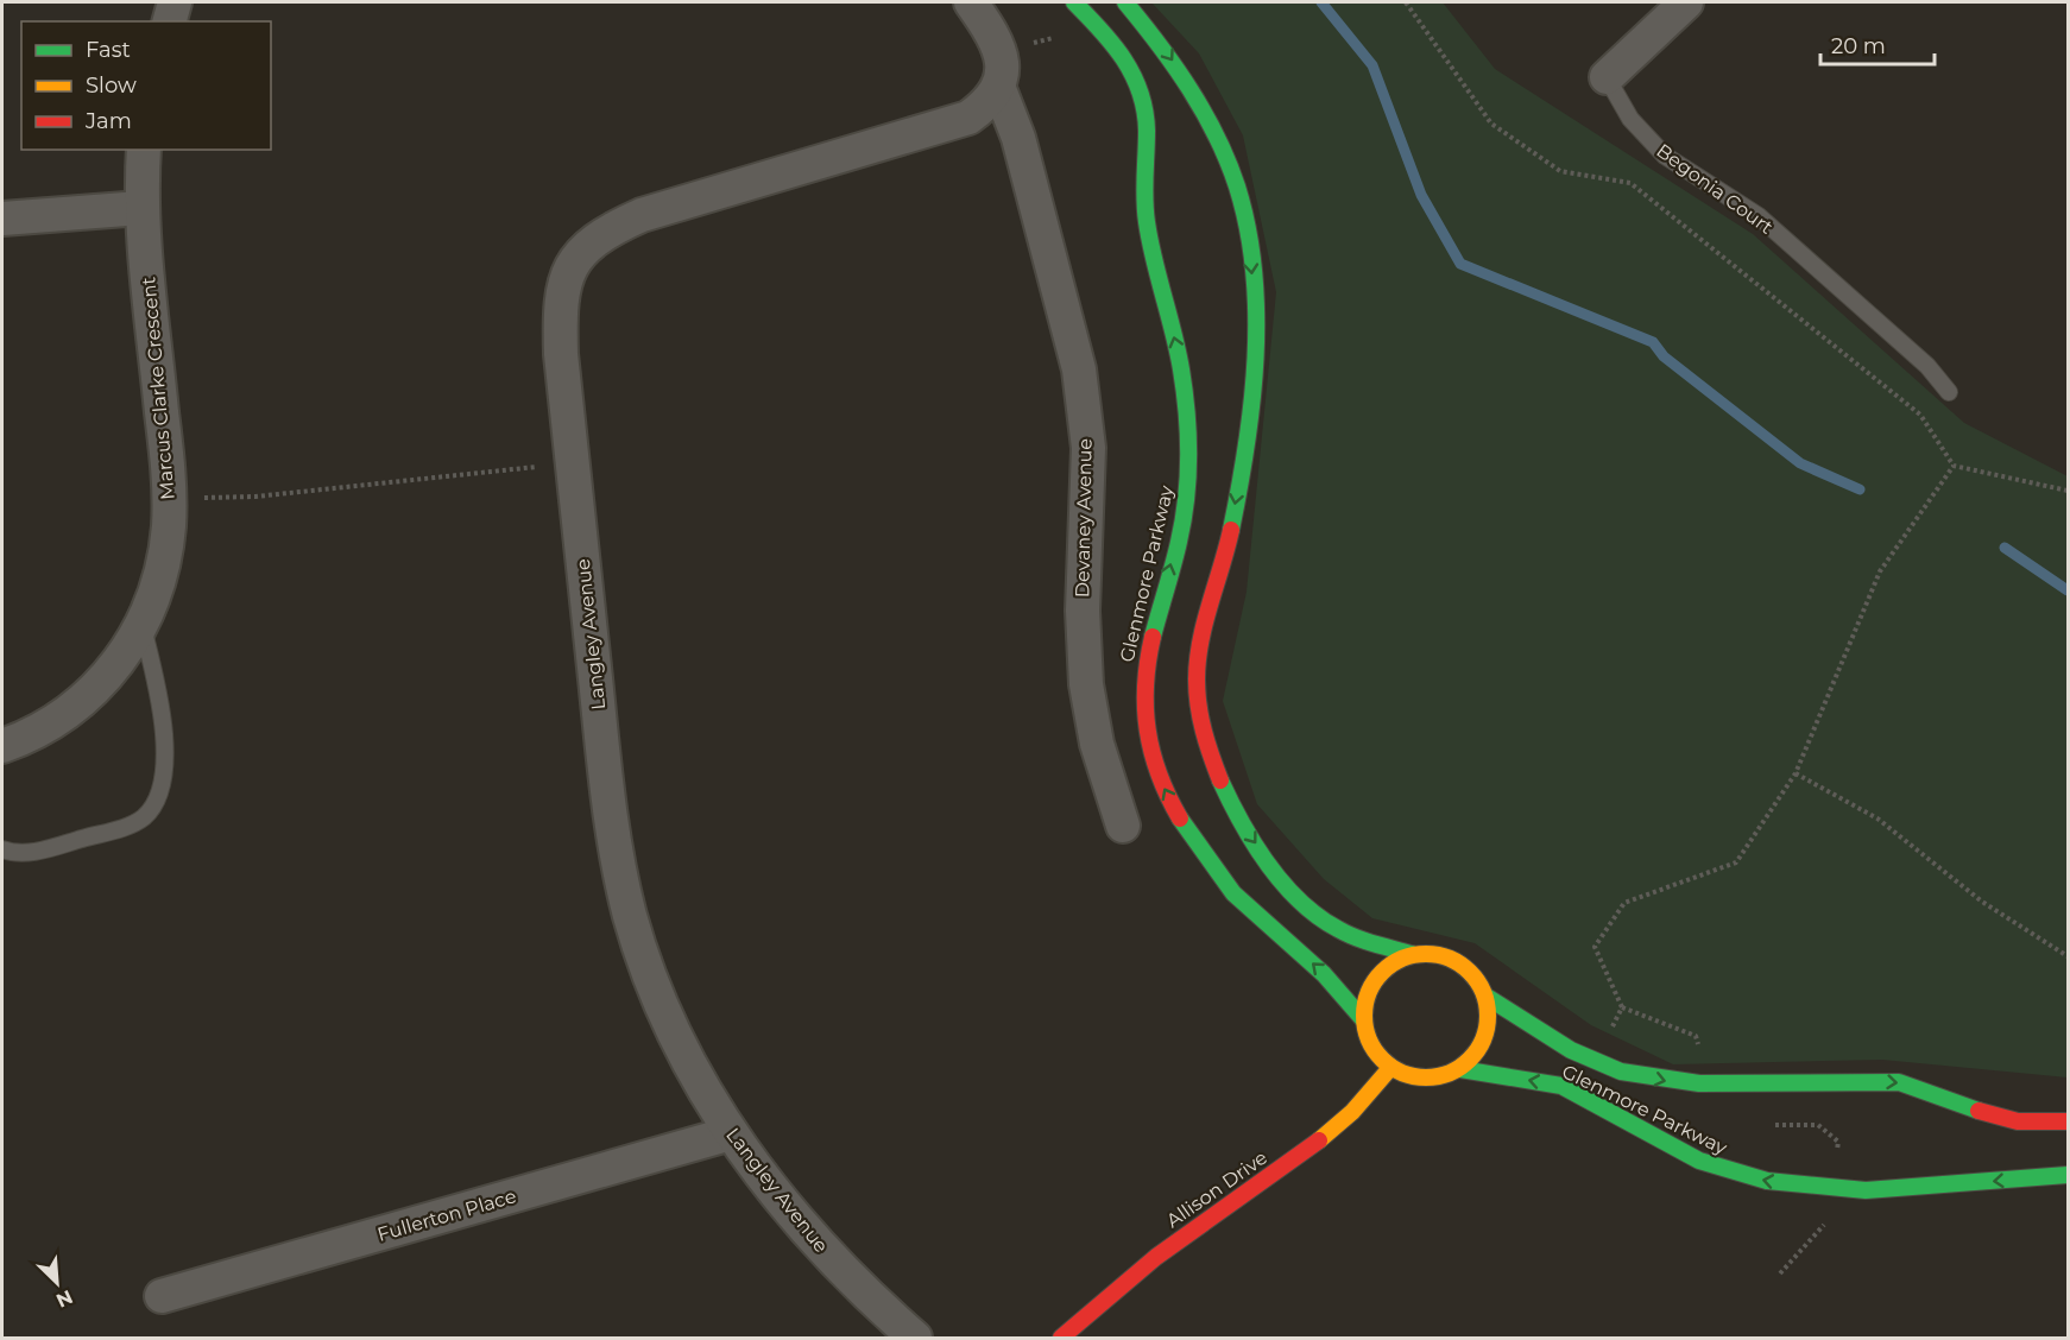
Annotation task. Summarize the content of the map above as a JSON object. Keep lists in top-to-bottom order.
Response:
{
  "streets": {
    "main road": ["Glenmore Parkway", "Allison Drive"],
    "street": [
      "Begonia Court",
      "Marcus Clarke Crescent",
      "Devaney Avenue",
      "Langley Avenue",
      "Fullerton Place"
    ]
  },
  "crossings": [
    ["Devaney Avenue", "Langley Avenue"],
    ["Glenmore Parkway", "Allison Drive"],
    ["Langley Avenue", "Fullerton Place"]
  ],
  "legend": ["Fast", "Slow", "Jam"],
  "scale_bar": "20 m",
  "north": "bottom right"
}
